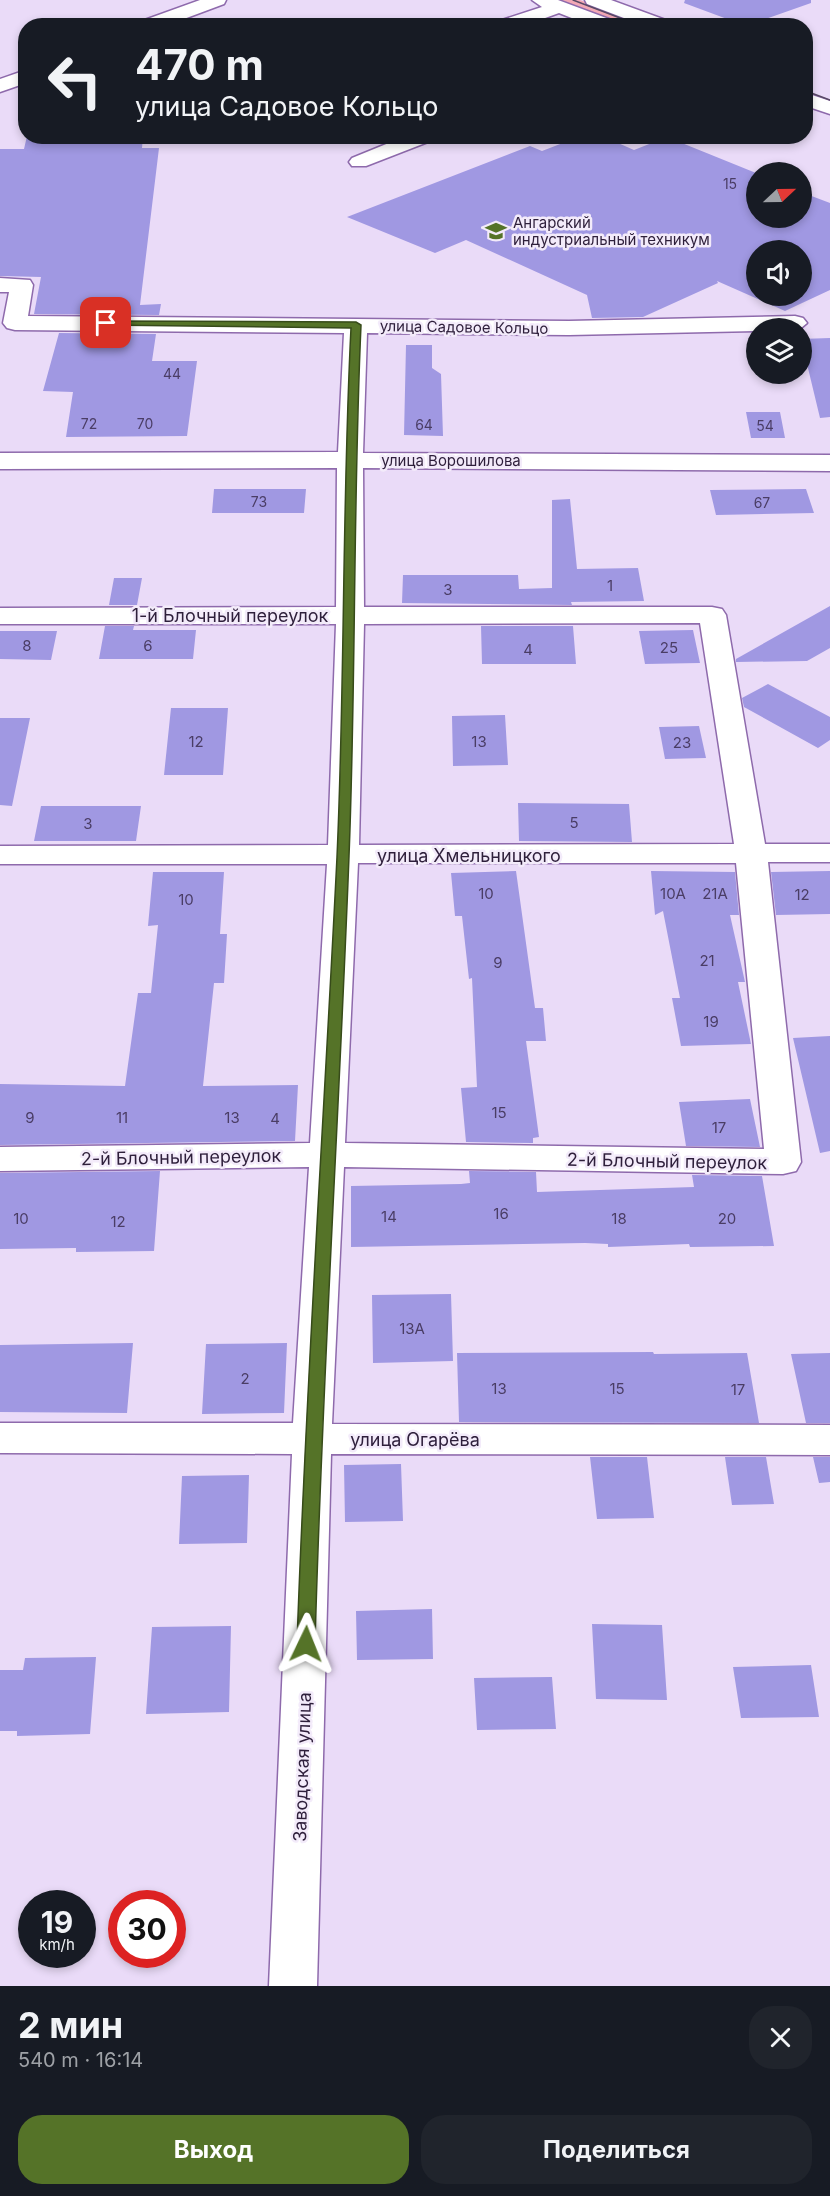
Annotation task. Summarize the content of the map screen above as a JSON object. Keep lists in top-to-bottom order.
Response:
{
  "streets": {
    "street": [
      "улица Садовое Кольцо",
      "улица Ворошилова",
      "1-й Блочный переулок",
      "улица Хмельницкого",
      "2-й Блочный переулок",
      "улица Огарёва",
      "Заводская улица"
    ]
  },
  "crossings": [
    ["улица Садовое Кольцо", "Заводская улица"],
    ["улица Ворошилова", "Заводская улица"],
    ["1-й Блочный переулок", "2-й Блочный переулок"],
    ["1-й Блочный переулок", "Заводская улица"],
    ["улица Хмельницкого", "2-й Блочный переулок"],
    ["улица Хмельницкого", "Заводская улица"],
    ["2-й Блочный переулок", "Заводская улица"],
    ["улица Огарёва", "Заводская улица"]
  ],
  "places": {
    "school or university": ["Ангарский индустриальный техникум"]
  },
  "house_numbers": [
    "15",
    "44",
    "72",
    "70",
    "64",
    "54",
    "73",
    "67",
    "1",
    "3",
    "8",
    "6",
    "25",
    "4",
    "12",
    "13",
    "23",
    "5",
    "3",
    "10",
    "10А",
    "21А",
    "12",
    "10",
    "21",
    "9",
    "19",
    "15",
    "9",
    "11",
    "13",
    "4",
    "17",
    "16",
    "14",
    "10",
    "18",
    "20",
    "12",
    "13А",
    "2",
    "13",
    "15",
    "17"
  ],
  "north": "right",
  "page": {
    "turn": ["470 m", "улица Садовое Кольцо"],
    "speed": "19 km/h",
    "limit": "30",
    "heading": ["2 мин", "540 m · 16:14"],
    "buttons": ["Выход", "Поделиться"]
  }
}
